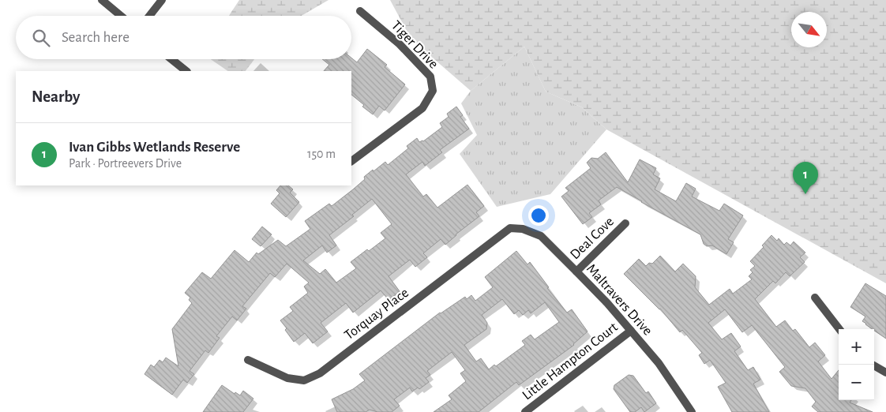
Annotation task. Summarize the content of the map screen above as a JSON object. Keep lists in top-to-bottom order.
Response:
{
  "streets": {
    "street": [
      "Tiger Drive",
      "Deal Cove",
      "Maltravers Drive",
      "Torquay Place",
      "Little Hampton Court"
    ]
  },
  "crossings": [
    ["Deal Cove", "Maltravers Drive"],
    ["Maltravers Drive", "Torquay Place"],
    ["Maltravers Drive", "Little Hampton Court"]
  ],
  "north": "bottom right",
  "page": {
    "search": "Search here",
    "heading": "Nearby",
    "list": [
      {
        "mark": "1",
        "name": "Ivan Gibbs Wetlands Reserve",
        "note": "Park · Portreevers Drive",
        "value": "150 m"
      }
    ],
    "pins": "1",
    "map_buttons": ["+", "−"]
  }
}
